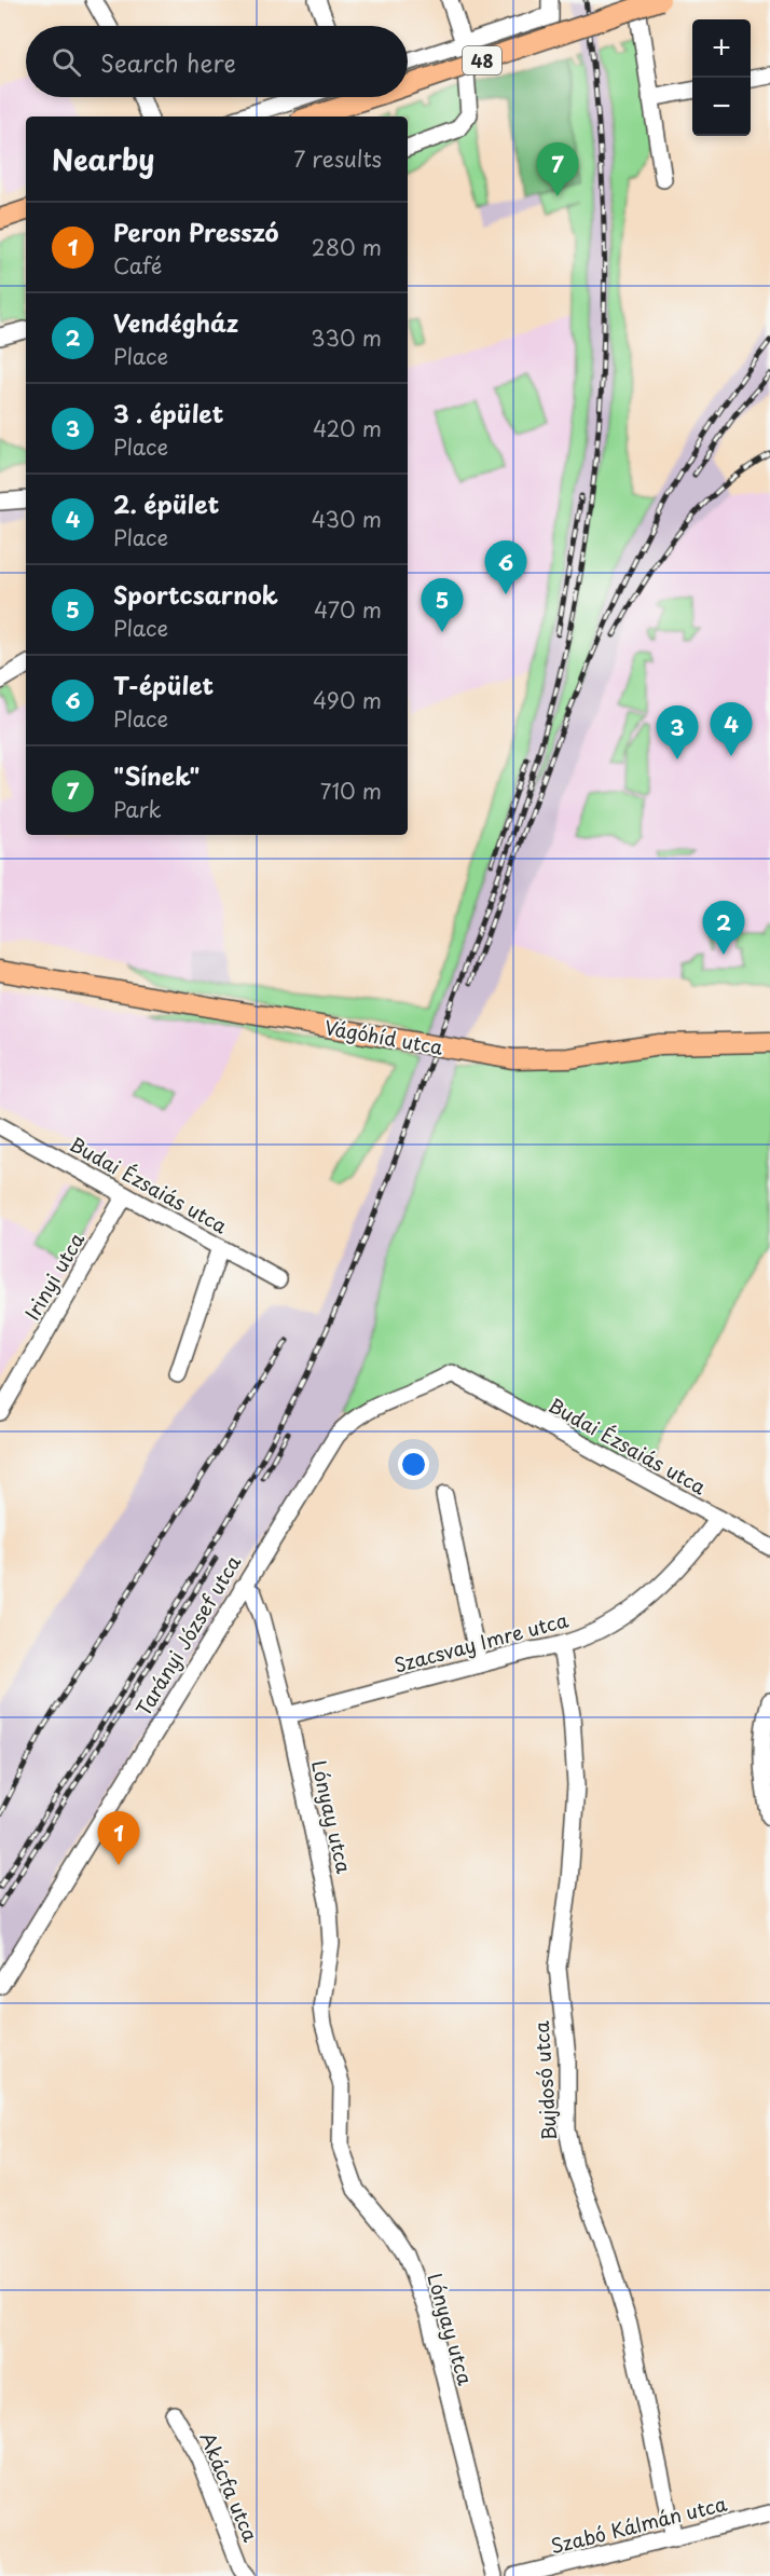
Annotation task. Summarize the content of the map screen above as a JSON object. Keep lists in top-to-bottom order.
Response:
{
  "streets": {
    "main road": ["48", "Vágóhíd utca"],
    "street": [
      "Budai Ézsaiás utca",
      "Irinyi utca",
      "Tarányi József utca",
      "Szacsvay Imre utca",
      "Lónyay utca",
      "Bujdosó utca",
      "Akácfa utca",
      "Szabó Kálmán utca"
    ]
  },
  "crossings": [
    ["Budai Ézsaiás utca", "Irinyi utca"],
    ["Budai Ézsaiás utca", "Tarányi József utca"],
    ["Budai Ézsaiás utca", "Szacsvay Imre utca"],
    ["Tarányi József utca", "Lónyay utca"],
    ["Szacsvay Imre utca", "Lónyay utca"],
    ["Szacsvay Imre utca", "Bujdosó utca"],
    ["Bujdosó utca", "Szabó Kálmán utca"]
  ],
  "page": {
    "map_buttons": ["+", "−"],
    "search": "Search here",
    "heading": ["Nearby", "7 results"],
    "pins": [
      "7",
      "6",
      "5",
      "4",
      "3",
      "2",
      "1"
    ],
    "list": [
      {
        "mark": "1",
        "name": "Peron Presszó",
        "note": "Café",
        "value": "280 m"
      },
      {
        "mark": "2",
        "name": "Vendégház",
        "note": "Place",
        "value": "330 m"
      },
      {
        "mark": "3",
        "name": "3 . épület",
        "note": "Place",
        "value": "420 m"
      },
      {
        "mark": "4",
        "name": "2. épület",
        "note": "Place",
        "value": "430 m"
      },
      {
        "mark": "5",
        "name": "Sportcsarnok",
        "note": "Place",
        "value": "470 m"
      },
      {
        "mark": "6",
        "name": "T-épület",
        "note": "Place",
        "value": "490 m"
      },
      {
        "mark": "7",
        "name": "\"Sínek\"",
        "note": "Park",
        "value": "710 m"
      }
    ]
  }
}
